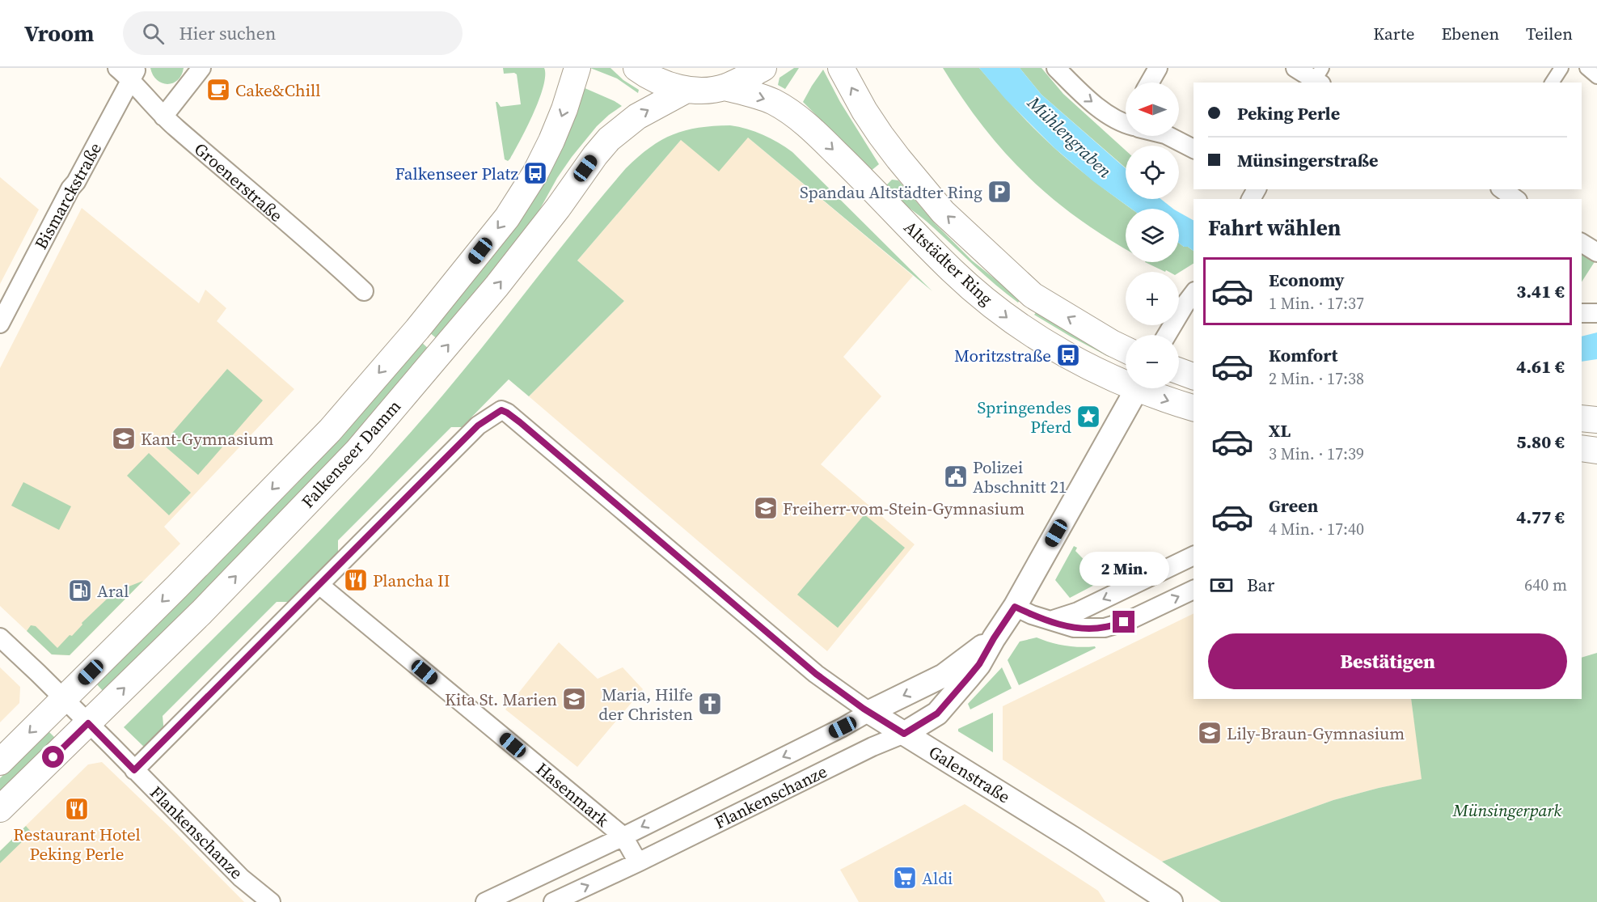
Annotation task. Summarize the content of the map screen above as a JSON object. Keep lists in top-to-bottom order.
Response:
{
  "streets": {
    "main road": ["Altstädter Ring", "Falkenseer Damm"],
    "street": [
      "Groenerstraße",
      "Bismarckstraße",
      "Galenstraße",
      "Hasenmark",
      "Flankenschanze"
    ]
  },
  "crossings": [
    ["Groenerstraße", "Bismarckstraße"],
    ["Falkenseer Damm", "Flankenschanze"],
    ["Galenstraße", "Hasenmark"],
    ["Galenstraße", "Flankenschanze"],
    ["Hasenmark", "Flankenschanze"]
  ],
  "water": ["Mühlengraben"],
  "parks": ["Münsingerpark"],
  "places": {
    "cafe": ["Cake&Chill"],
    "bus stop": ["Falkenseer Platz", "Moritzstraße"],
    "parking": ["Spandau Altstädter Ring"],
    "place": ["Springendes Pferd"],
    "school or university": [
      "Kant-Gymnasium",
      "Freiherr-vom-Stein-Gymnasium",
      "Kita St. Marien",
      "Lily-Braun-Gymnasium"
    ],
    "public building": ["Polizei Abschnitt 21"],
    "restaurant": ["Plancha II", "Restaurant Hotel Peking Perle"],
    "fuel station": ["Aral"],
    "church": ["Maria, Hilfe der Christen"],
    "supermarket": ["Aldi"]
  },
  "north": "left",
  "page": {
    "header": "Vroom",
    "search": "Hier suchen",
    "nav": ["Karte", "Ebenen", "Teilen"],
    "map_buttons": ["+", "−"],
    "banner": ["Peking Perle", "Münsingerstraße"],
    "heading": "Fahrt wählen",
    "list": [
      {
        "name": "Economy",
        "note": "1 Min. · 17:37",
        "value": "3.41 €"
      },
      {
        "name": "Komfort",
        "note": "2 Min. · 17:38",
        "value": "4.61 €"
      },
      {
        "name": "XL",
        "note": "3 Min. · 17:39",
        "value": "5.80 €"
      },
      {
        "name": "Green",
        "note": "4 Min. · 17:40",
        "value": "4.77 €"
      }
    ],
    "bubble": "2 Min.",
    "pay": ["Bar", "640 m"],
    "buttons": "Bestätigen"
  }
}
